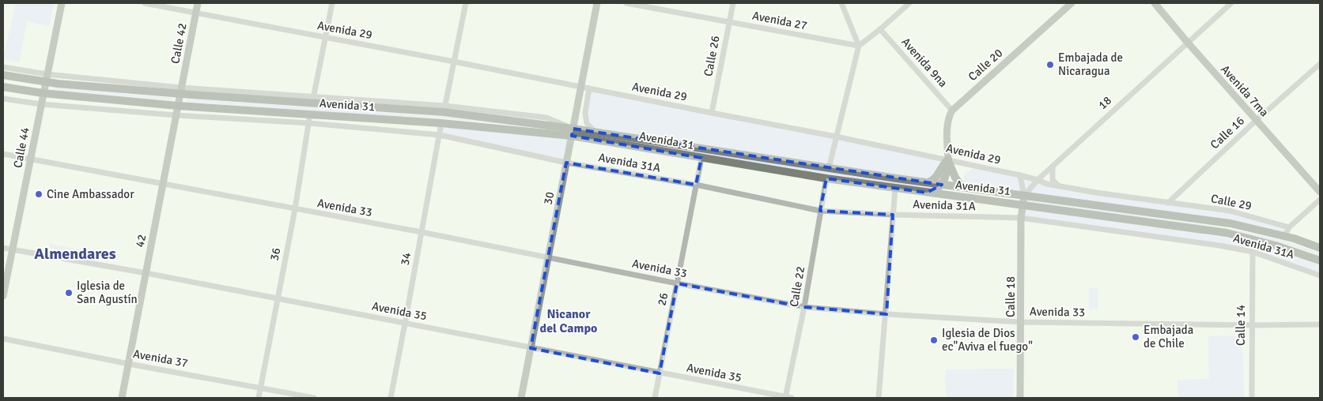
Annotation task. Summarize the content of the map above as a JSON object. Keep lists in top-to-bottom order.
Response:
{
  "streets": {
    "main road": ["Avenida 31"],
    "street": [
      "Avenida 27",
      "Avenida 29",
      "Calle 42",
      "Calle 26",
      "Avenida 9na",
      "Calle 20",
      "Avenida 7ma",
      "18",
      "Calle 16",
      "Calle 44",
      "Avenida 31A",
      "30",
      "Calle 29",
      "Avenida 33",
      "42",
      "36",
      "34",
      "Calle 22",
      "Calle 18",
      "26",
      "Avenida 35",
      "Calle 14",
      "Avenida 37"
    ]
  },
  "crossings": [
    ["Avenida 27", "Calle 26"],
    ["Avenida 29", "Calle 42"],
    ["Avenida 29", "Calle 26"],
    ["Avenida 29", "18"],
    ["Avenida 29", "Calle 16"],
    ["Avenida 29", "30"],
    ["Avenida 29", "Calle 29"],
    ["Avenida 29", "Calle 18"],
    ["Calle 42", "Avenida 31"],
    ["Calle 42", "42"],
    ["Avenida 9na", "Calle 20"],
    ["Avenida 7ma", "18"],
    ["Avenida 7ma", "Calle 16"],
    ["18", "Calle 18"],
    ["Avenida 31", "Calle 44"],
    ["Avenida 31", "Avenida 31A"],
    ["Avenida 31", "30"],
    ["Avenida 31", "42"],
    ["Avenida 31", "36"],
    ["Avenida 31", "34"],
    ["Avenida 31", "Calle 22"],
    ["Avenida 31", "Calle 18"],
    ["Avenida 31", "26"],
    ["Calle 16", "Calle 29"],
    ["Calle 44", "Avenida 33"],
    ["Calle 44", "Avenida 35"],
    ["Avenida 31A", "30"],
    ["Avenida 31A", "Calle 22"],
    ["Avenida 31A", "Calle 18"],
    ["Avenida 31A", "26"],
    ["Avenida 31A", "Calle 14"],
    ["30", "Avenida 33"],
    ["30", "Avenida 35"],
    ["Avenida 33", "42"],
    ["Avenida 33", "36"],
    ["Avenida 33", "34"],
    ["Avenida 33", "Calle 22"],
    ["Avenida 33", "Calle 18"],
    ["Avenida 33", "26"],
    ["Avenida 33", "Calle 14"],
    ["42", "Avenida 35"],
    ["42", "Avenida 37"],
    ["36", "Avenida 35"],
    ["36", "Avenida 37"],
    ["34", "Avenida 35"],
    ["Calle 22", "Avenida 35"],
    ["26", "Avenida 35"]
  ],
  "districts": ["Almendares", "Nicanor del Campo"],
  "places": [
    "Embajada de Nicaragua",
    "Cine Ambassador",
    "Iglesia de San Agustín",
    "Embajada de Chile",
    "Iglesia de Dios ec\"Aviva el fuego\""
  ]
}
